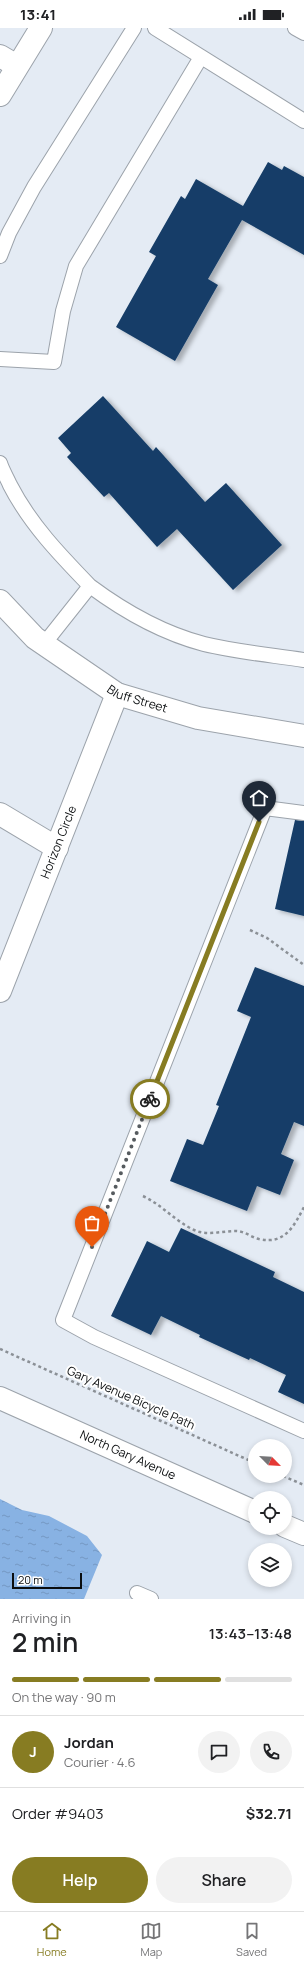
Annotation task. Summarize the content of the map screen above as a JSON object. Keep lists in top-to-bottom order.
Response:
{
  "streets": {
    "street": ["Bluff Street", "Horizon Circle", "North Gary Avenue"],
    "path": ["Gary Avenue Bicycle Path"]
  },
  "crossings": [
    ["Bluff Street", "Horizon Circle"]
  ],
  "scale_bar": "20 m",
  "north": "bottom right",
  "page": {
    "status": "13:41",
    "scale": "20 m",
    "heading": ["2 min", "Arriving in", "13:43–13:48"],
    "panel": [
      "Jordan",
      "Courier · 4.6",
      "Order #9403",
      "$32.71"
    ],
    "bar": "On the way · 90 m",
    "round": "J",
    "buttons": ["Help", "Share"],
    "tabs": ["Home", "Map", "Saved"]
  }
}
